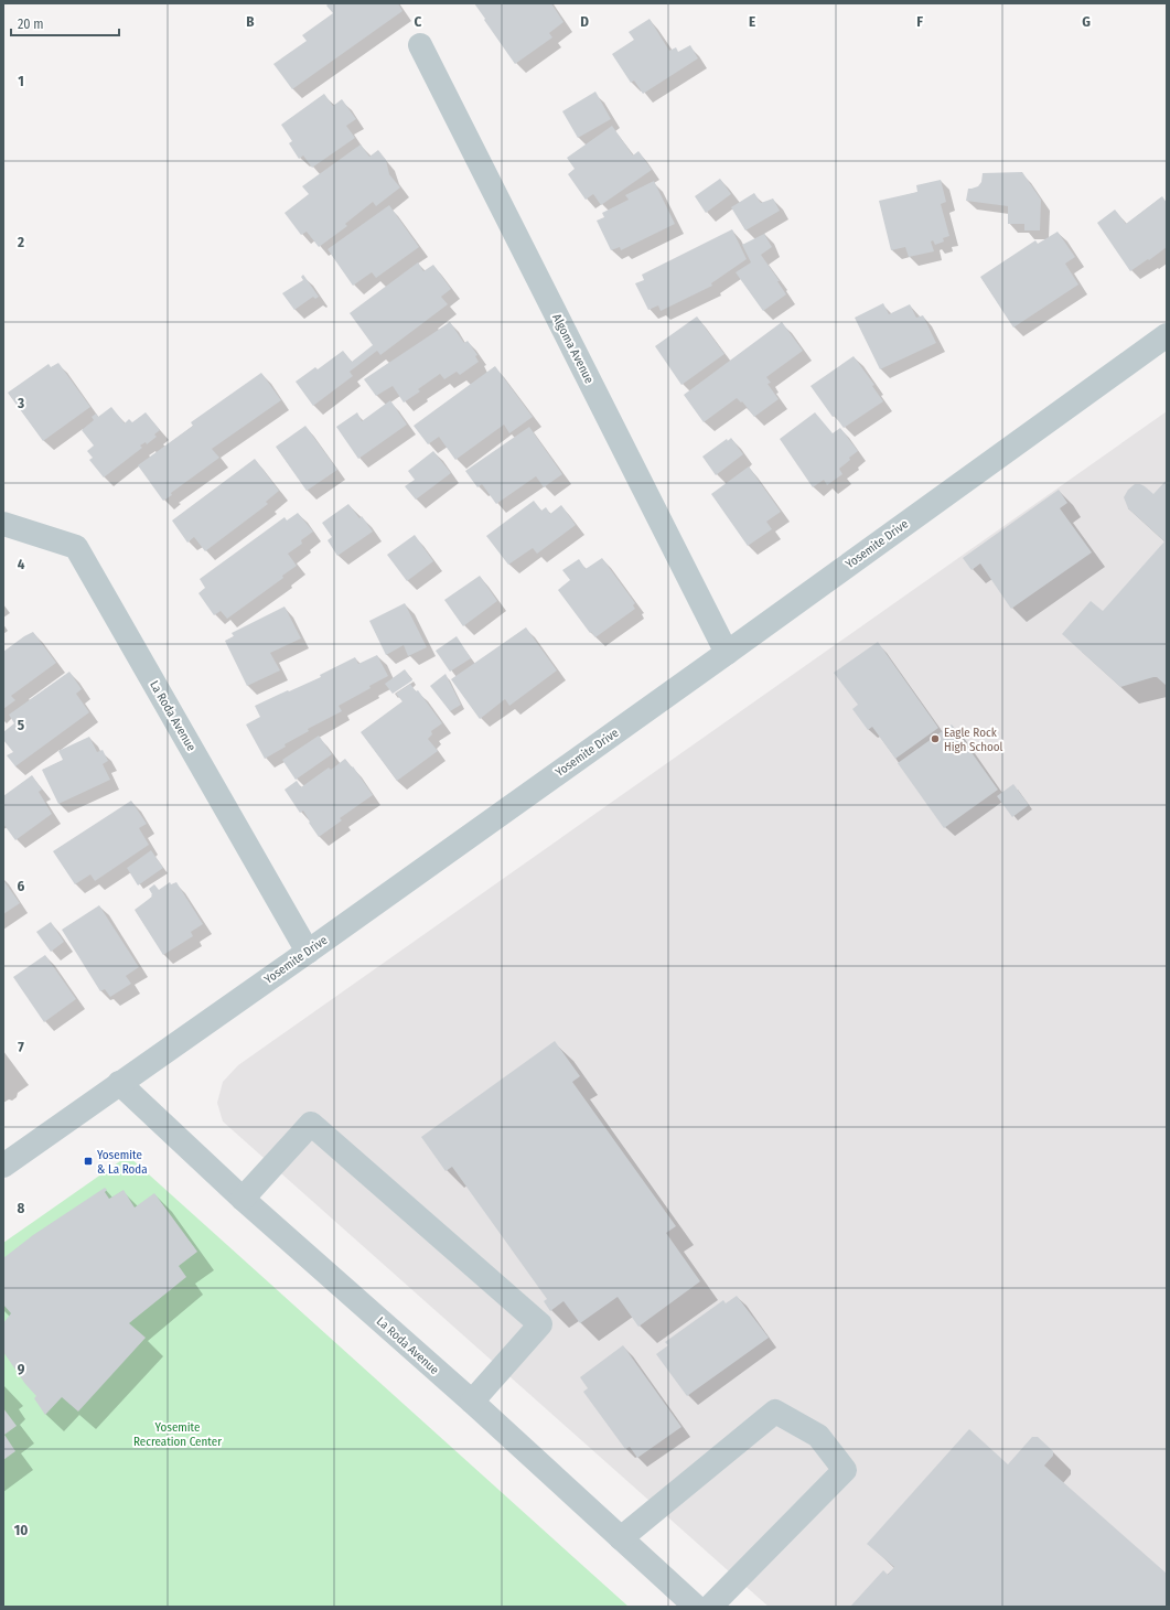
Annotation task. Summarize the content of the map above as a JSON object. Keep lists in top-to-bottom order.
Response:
{
  "streets": {
    "street": ["Algoma Avenue", "Yosemite Drive", "La Roda Avenue"]
  },
  "crossings": [
    ["Algoma Avenue", "Yosemite Drive"],
    ["Yosemite Drive", "La Roda Avenue"]
  ],
  "parks": ["Yosemite Recreation Center"],
  "places": {
    "other": ["Eagle Rock High School"],
    "transit": ["Yosemite & La Roda"]
  },
  "scale_bar": "20 m",
  "grid": {
    "columns": [
      "B",
      "C",
      "D",
      "E",
      "F",
      "G"
    ],
    "rows": [
      "1",
      "2",
      "3",
      "4",
      "5",
      "6",
      "7",
      "8",
      "9",
      "10"
    ]
  }
}
